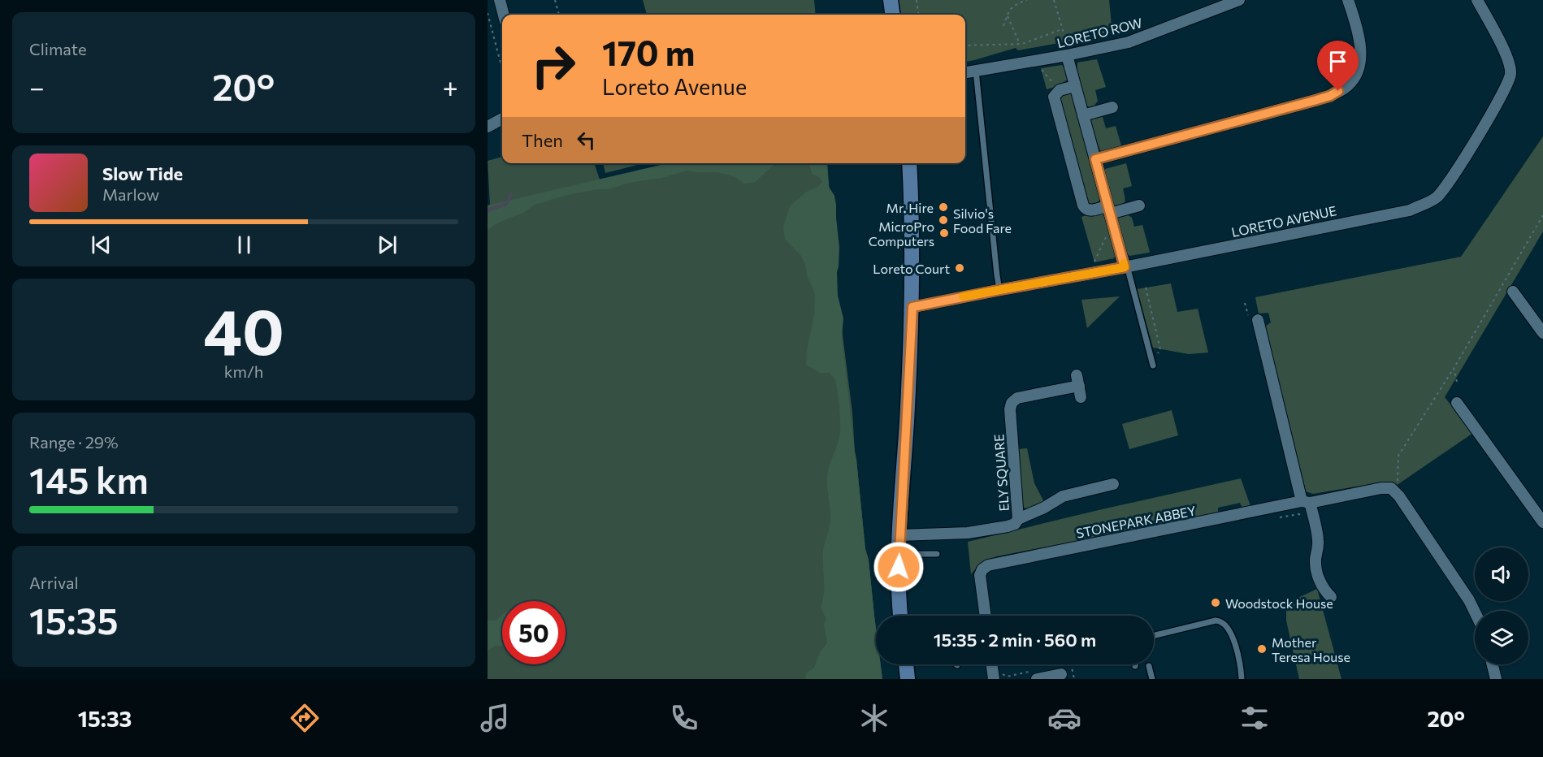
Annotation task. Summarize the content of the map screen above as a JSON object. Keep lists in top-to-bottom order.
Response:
{
  "streets": {
    "street": [
      "LORETO ROW",
      "LORETO AVENUE",
      "ELY SQUARE",
      "STONEPARK ABBEY"
    ]
  },
  "places": [
    "Mr. Hire",
    "Silvio's Food Fare",
    "MicroPro Computers",
    "Loreto Court",
    "Woodstock House",
    "Mother Teresa House"
  ],
  "page": {
    "tile": [
      "Climate",
      ["40", "km/h"],
      ["Range · 29%", "145 km"],
      ["Arrival", "15:35"]
    ],
    "turn": ["170 m", "Loreto Avenue"],
    "heat": ["−", "20°", "+"],
    "then": "Then",
    "song": ["Slow Tide", "Marlow"],
    "limit": "50",
    "trip": "15:35 · 2 min · 560 m",
    "tabs": ["15:33", "20°"]
  }
}
